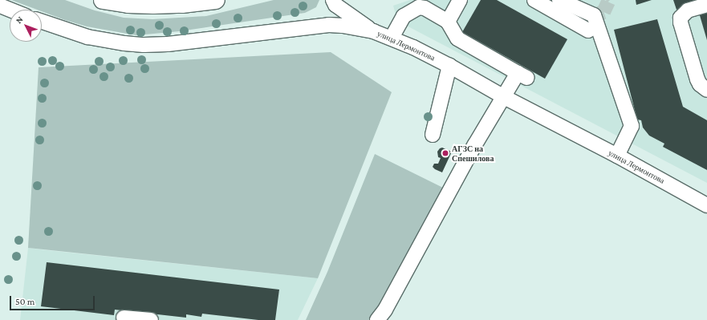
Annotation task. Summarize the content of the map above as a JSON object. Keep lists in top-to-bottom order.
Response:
{
  "streets": {
    "street": ["улица Лермонтова"]
  },
  "places": ["АГЗС на Спешилова"],
  "scale_bar": "50 m",
  "north": "top left"
}
